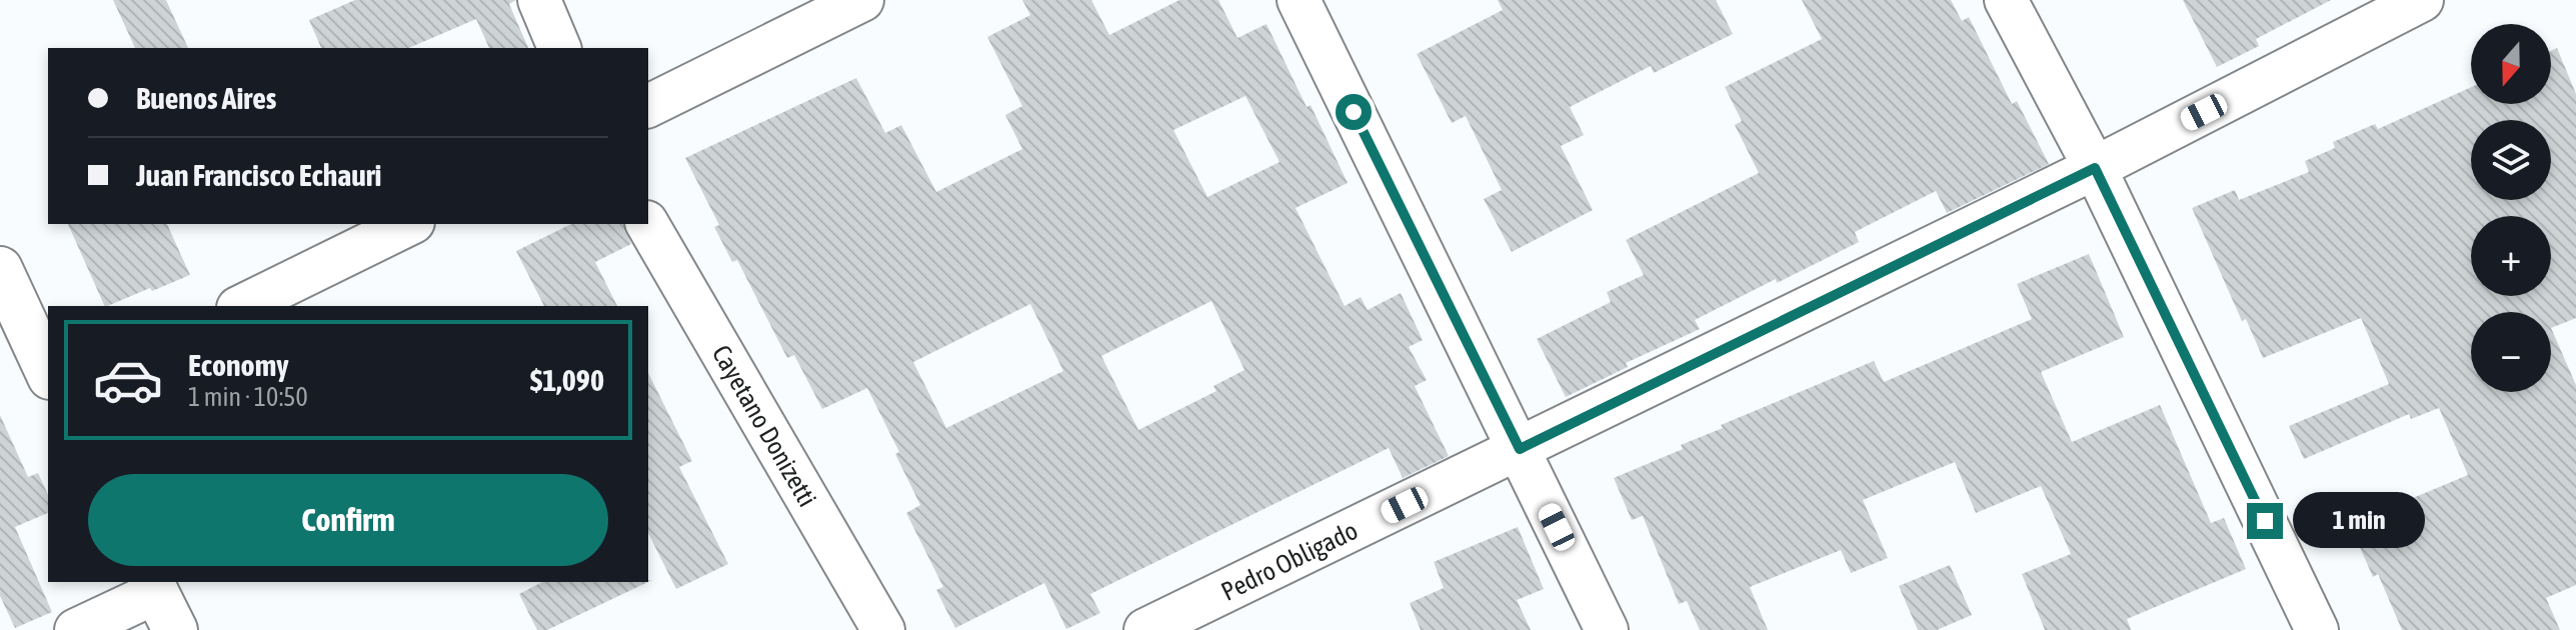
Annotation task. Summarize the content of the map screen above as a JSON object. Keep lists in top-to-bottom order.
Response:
{
  "streets": {
    "street": ["Cayetano Donizetti", "Pedro Obligado"]
  },
  "north": "bottom",
  "page": {
    "map_buttons": ["+", "−"],
    "banner": ["Buenos Aires", "Juan Francisco Echauri"],
    "list": [
      {
        "name": "Economy",
        "note": "1 min · 10:50",
        "value": "$1,090"
      }
    ],
    "buttons": "Confirm",
    "bubble": "1 min"
  }
}
